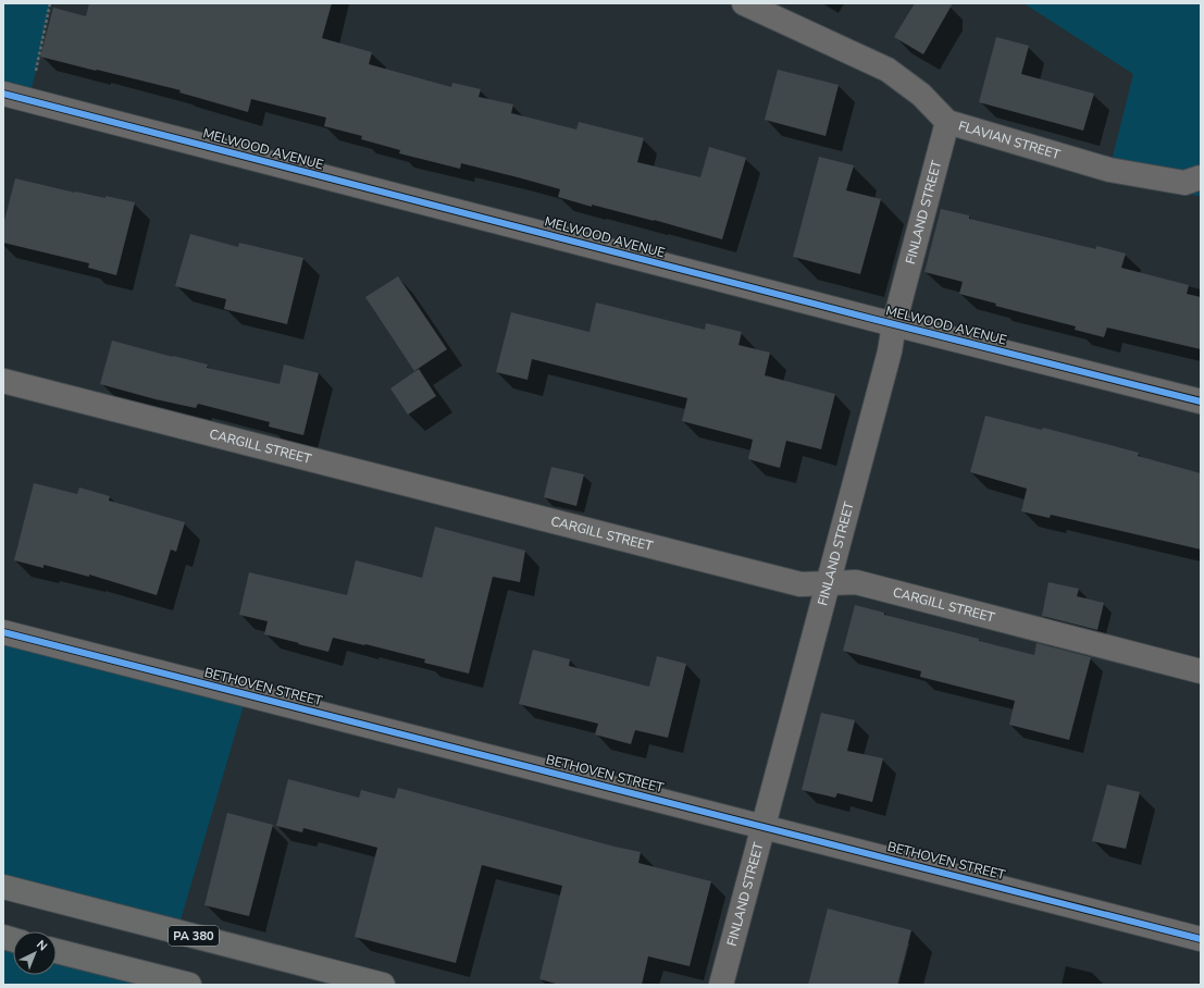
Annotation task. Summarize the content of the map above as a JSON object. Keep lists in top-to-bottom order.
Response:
{
  "streets": {
    "main road": ["PA 380"],
    "street": [
      "FLAVIAN STREET",
      "MELWOOD AVENUE",
      "FINLAND STREET",
      "CARGILL STREET",
      "BETHOVEN STREET"
    ]
  },
  "crossings": [
    ["FLAVIAN STREET", "FINLAND STREET"],
    ["MELWOOD AVENUE", "FINLAND STREET"],
    ["FINLAND STREET", "CARGILL STREET"],
    ["FINLAND STREET", "BETHOVEN STREET"]
  ],
  "north": "top right"
}
